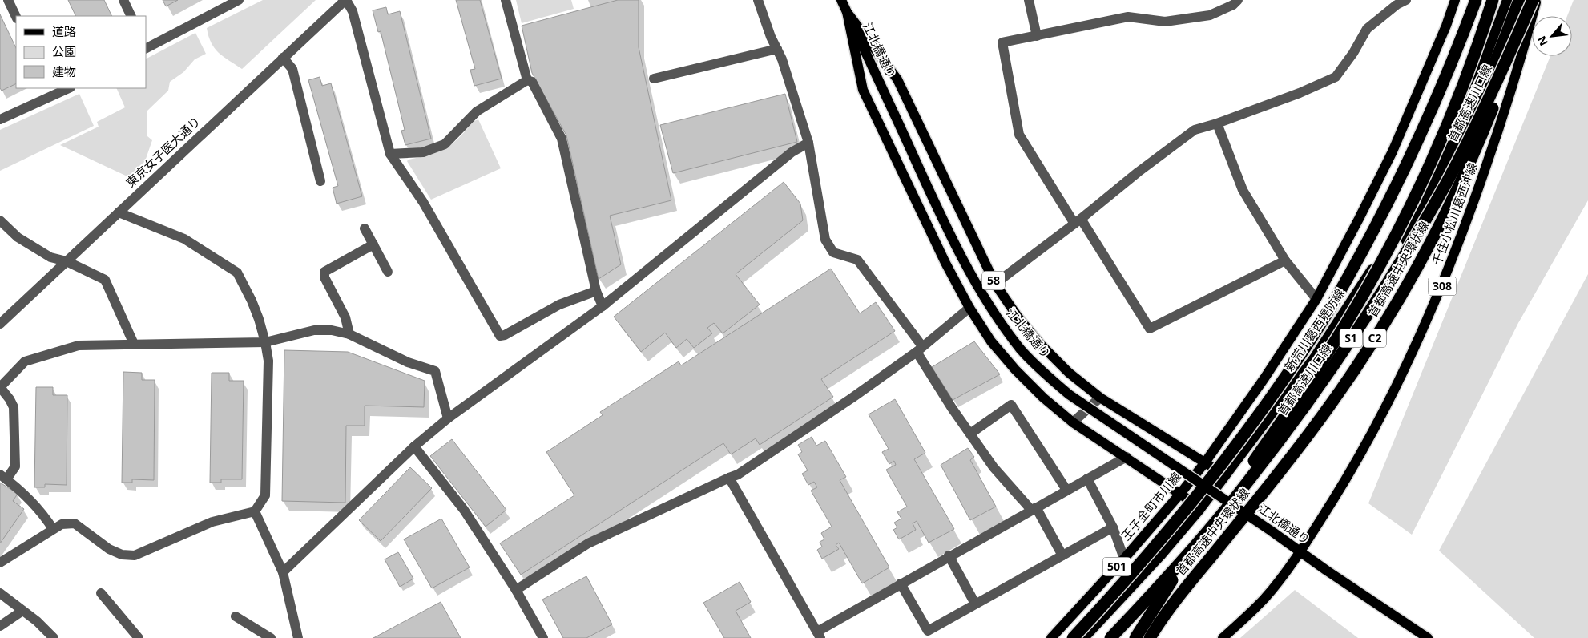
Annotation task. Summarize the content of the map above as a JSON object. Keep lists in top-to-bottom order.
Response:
{
  "streets": {
    "highway": [
      "首都高速川口線",
      "首都高速中央環状線",
      "S1",
      "C2"
    ],
    "main road": [
      "江北橋通り",
      "千住小松川葛西沖線",
      "58",
      "308",
      "新荒川葛西堤防線",
      "王子金町市川線",
      "501"
    ],
    "street": ["東京女子医大通り"]
  },
  "crossings": [
    ["江北橋通り", "千住小松川葛西沖線"],
    ["江北橋通り", "58"],
    ["首都高速川口線", "首都高速中央環状線"],
    ["58", "新荒川葛西堤防線"],
    ["58", "王子金町市川線"],
    ["新荒川葛西堤防線", "王子金町市川線"]
  ],
  "legend": ["道路", "公園", "建物"],
  "north": "bottom left"
}
